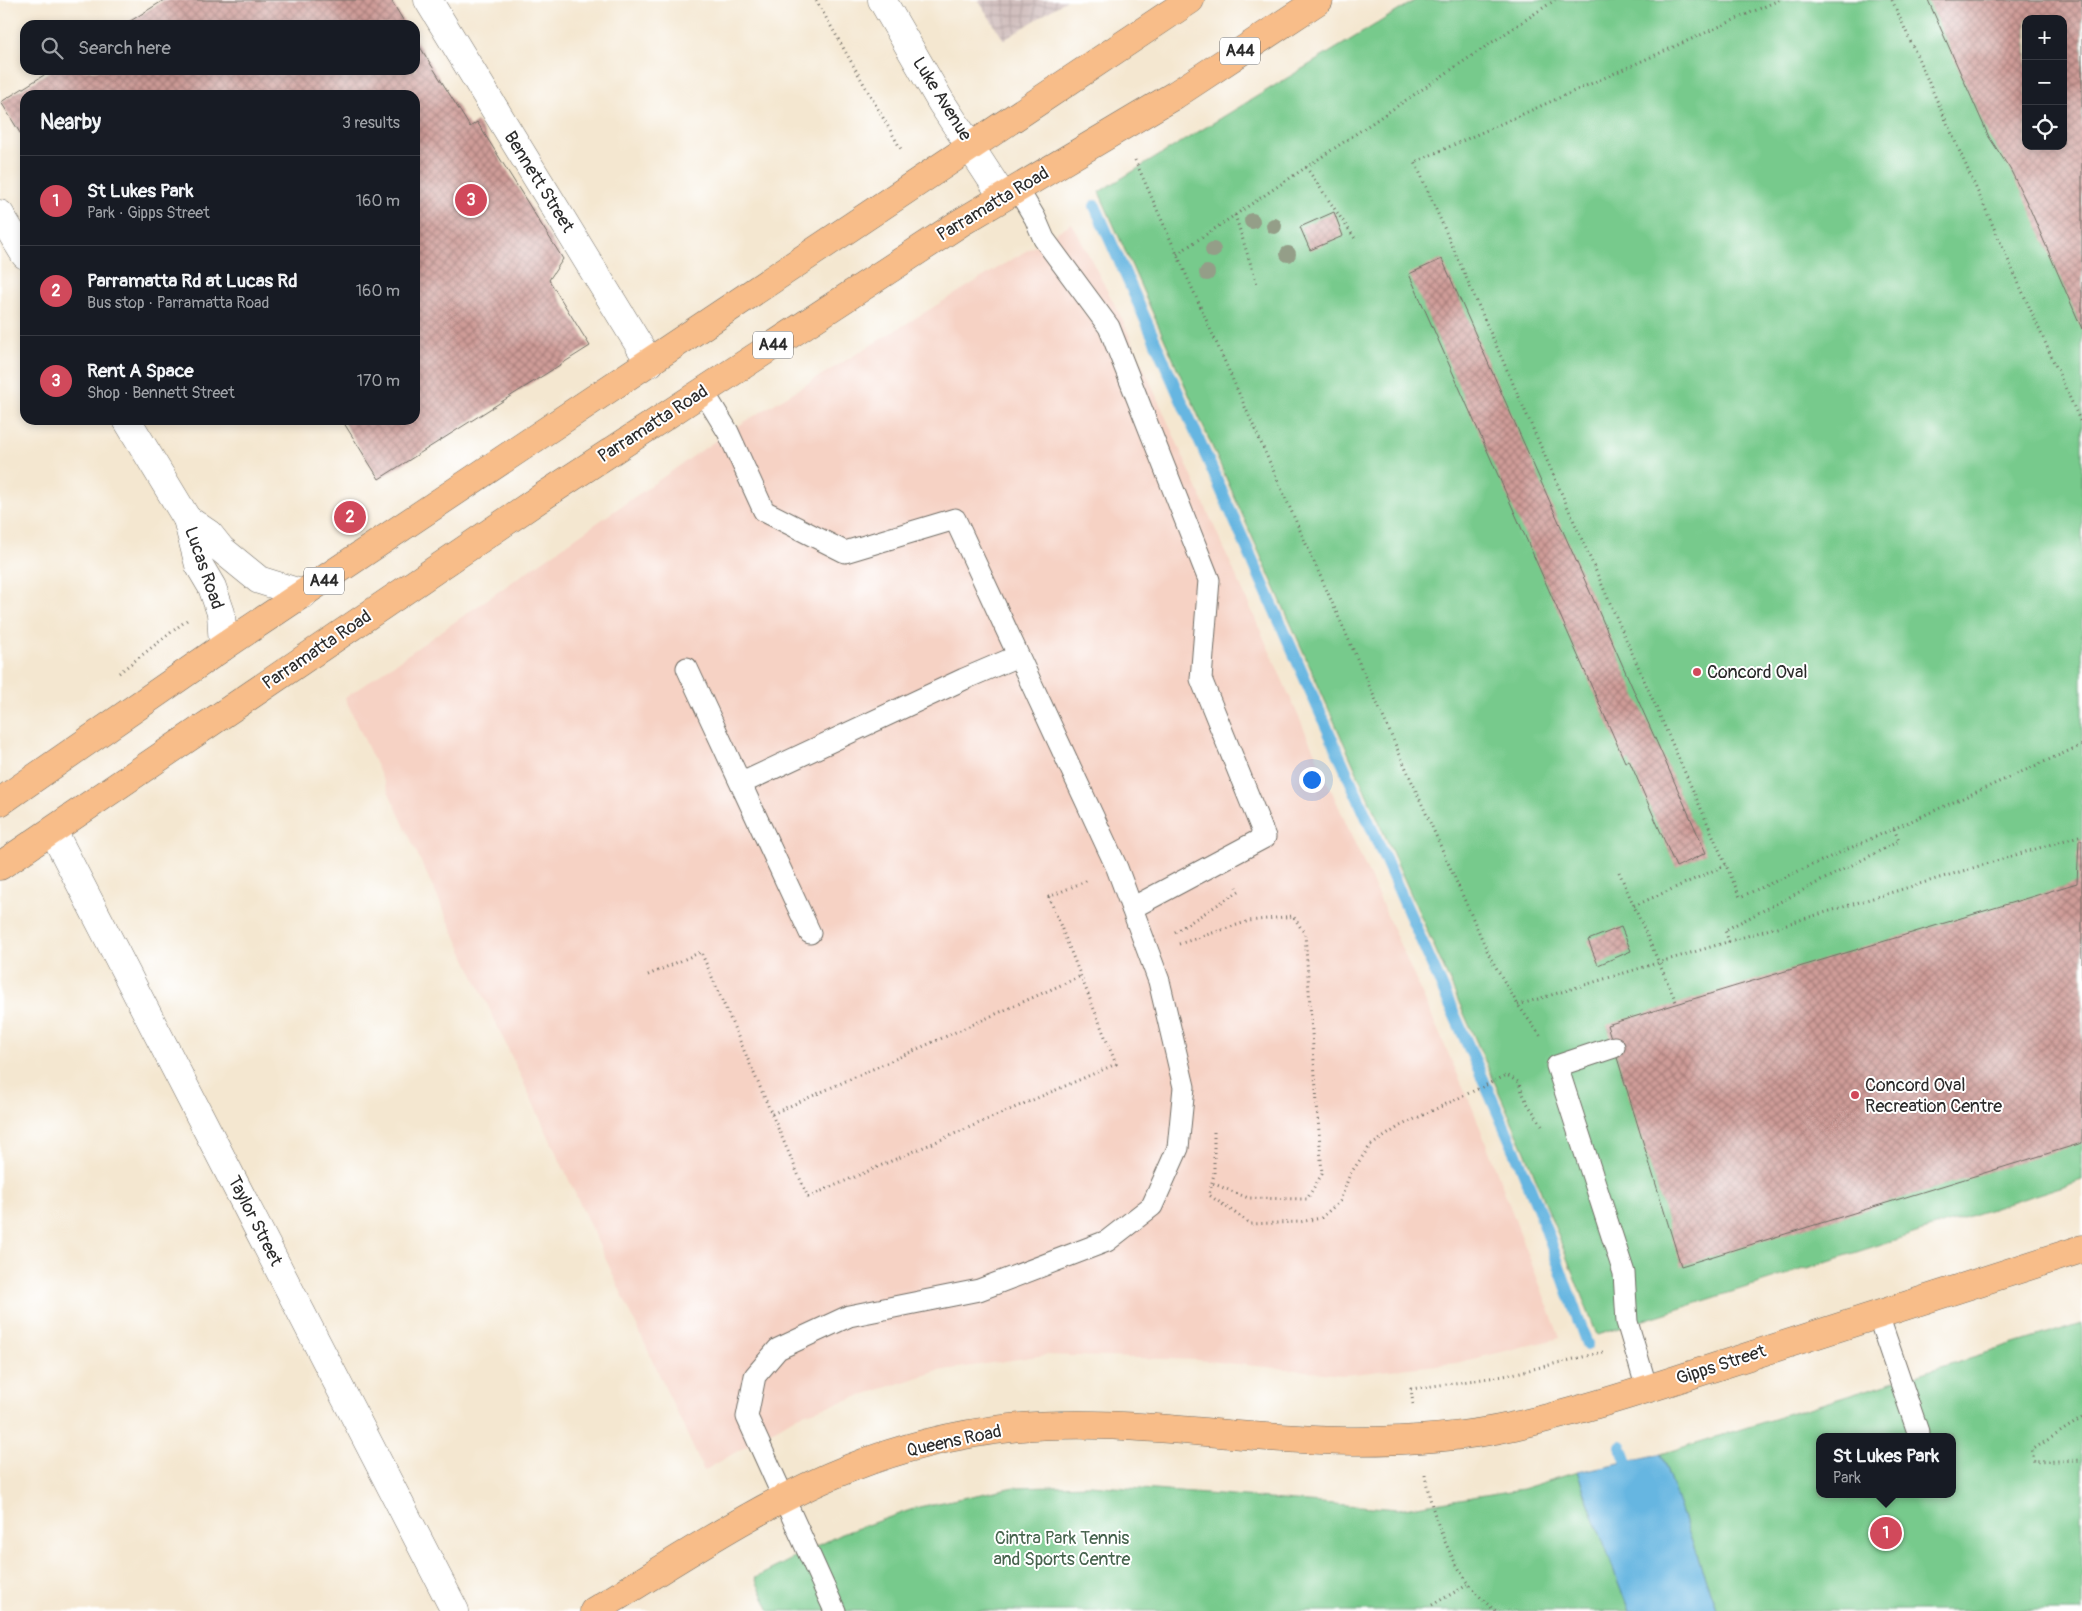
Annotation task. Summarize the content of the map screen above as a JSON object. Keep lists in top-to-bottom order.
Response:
{
  "streets": {
    "main road": [
      "A44",
      "Parramatta Road",
      "Gipps Street",
      "Queens Road"
    ],
    "street": [
      "Luke Avenue",
      "Bennett Street",
      "Lucas Road",
      "Taylor Street"
    ]
  },
  "crossings": [
    ["A44", "Luke Avenue"],
    ["A44", "Bennett Street"],
    ["A44", "Lucas Road"],
    ["Luke Avenue", "Parramatta Road"],
    ["Parramatta Road", "Taylor Street"],
    ["Gipps Street", "Queens Road"]
  ],
  "parks": ["Cintra Park Tennis and Sports Centre"],
  "places": ["Concord Oval", "Concord Oval Recreation Centre"],
  "page": {
    "map_buttons": ["+", "−"],
    "search": "Search here",
    "heading": ["Nearby", "3 results"],
    "list": [
      {
        "mark": "1",
        "name": "St Lukes Park",
        "note": "Park · Gipps Street",
        "value": "160 m"
      },
      {
        "mark": "2",
        "name": "Parramatta Rd at Lucas Rd",
        "note": "Bus stop · Parramatta Road",
        "value": "160 m"
      },
      {
        "mark": "3",
        "name": "Rent A Space",
        "note": "Shop · Bennett Street",
        "value": "170 m"
      }
    ],
    "pins": ["3", "2", "1"],
    "popup": ["St Lukes Park", "Park"]
  }
}
